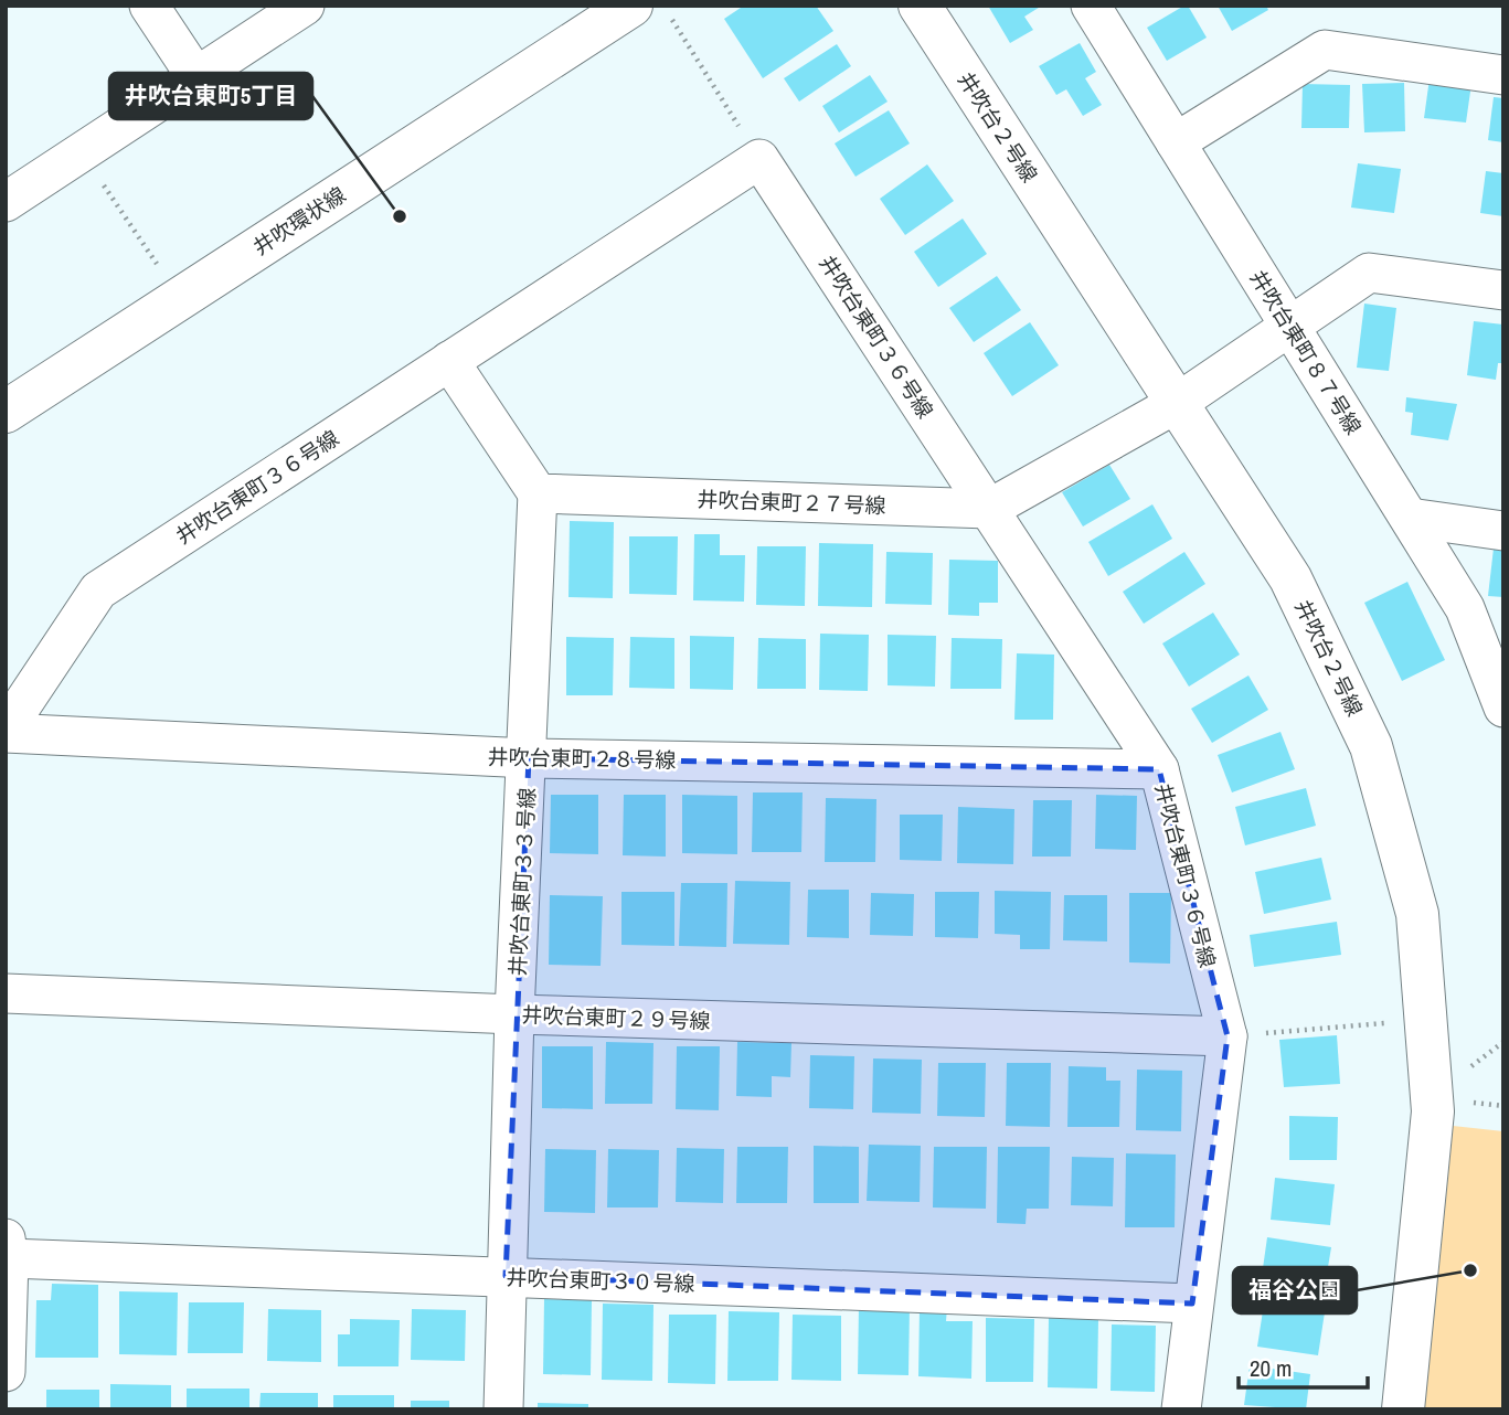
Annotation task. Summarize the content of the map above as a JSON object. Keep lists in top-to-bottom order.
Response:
{
  "streets": {
    "street": [
      "井吹台２号線",
      "井吹環状線",
      "井吹台東町３６号線",
      "井吹台東町８７号線",
      "井吹台東町２７号線",
      "井吹台東町２８号線",
      "井吹台東町３３号線",
      "井吹台東町２９号線",
      "井吹台東町３０号線"
    ]
  },
  "crossings": [
    ["井吹台東町３６号線", "井吹台東町２７号線"],
    ["井吹台東町３６号線", "井吹台東町２８号線"],
    ["井吹台東町３６号線", "井吹台東町２９号線"],
    ["井吹台東町３６号線", "井吹台東町３０号線"],
    ["井吹台東町２７号線", "井吹台東町３３号線"],
    ["井吹台東町２８号線", "井吹台東町３３号線"],
    ["井吹台東町３３号線", "井吹台東町２９号線"],
    ["井吹台東町３３号線", "井吹台東町３０号線"]
  ],
  "places": ["井吹台東町5丁目", "福谷公園"],
  "scale_bar": "20 m"
}
